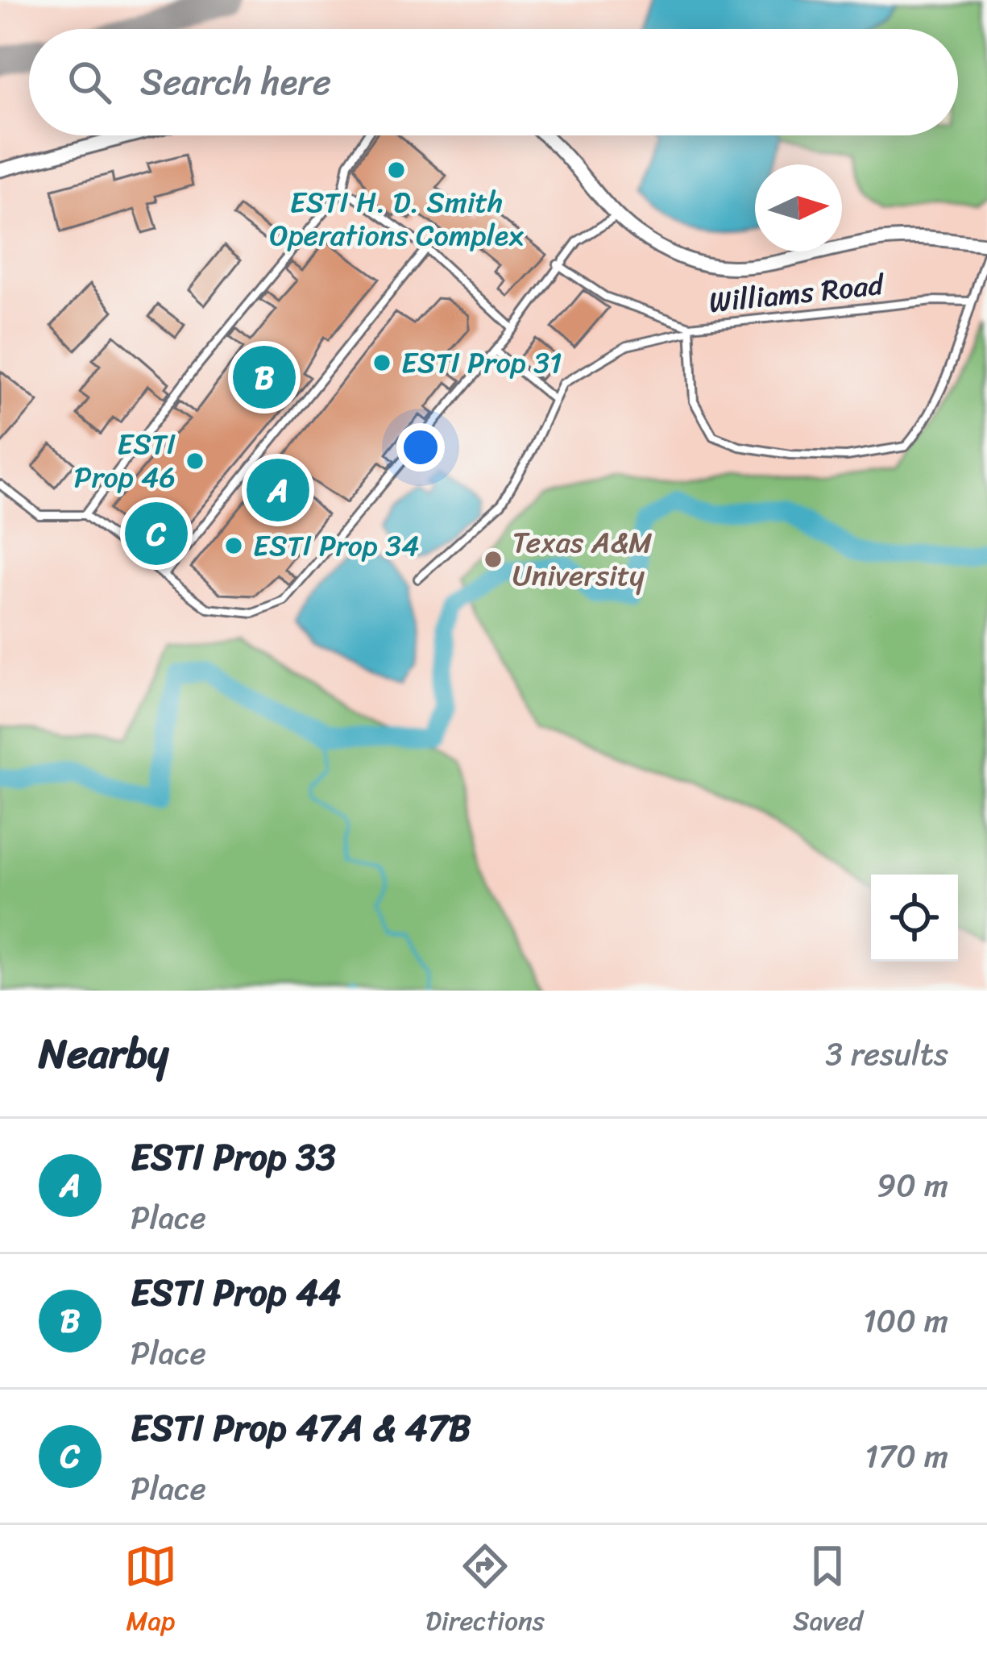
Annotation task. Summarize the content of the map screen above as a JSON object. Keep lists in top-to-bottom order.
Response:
{
  "streets": {
    "lane": ["Williams Road"]
  },
  "places": [
    "ESTI H. D. Smith Operations Complex",
    "ESTI Prop 31",
    "ESTI Prop 46",
    "ESTI Prop 34",
    "Texas A&M University"
  ],
  "north": "right",
  "page": {
    "search": "Search here",
    "pins": ["B", "A", "C"],
    "heading": ["Nearby", "3 results"],
    "list": [
      {
        "mark": "A",
        "name": "ESTI Prop 33",
        "note": "Place",
        "value": "90 m"
      },
      {
        "mark": "B",
        "name": "ESTI Prop 44",
        "note": "Place",
        "value": "100 m"
      },
      {
        "mark": "C",
        "name": "ESTI Prop 47A & 47B",
        "note": "Place",
        "value": "170 m"
      }
    ],
    "nav": ["Map", "Directions", "Saved"]
  }
}
